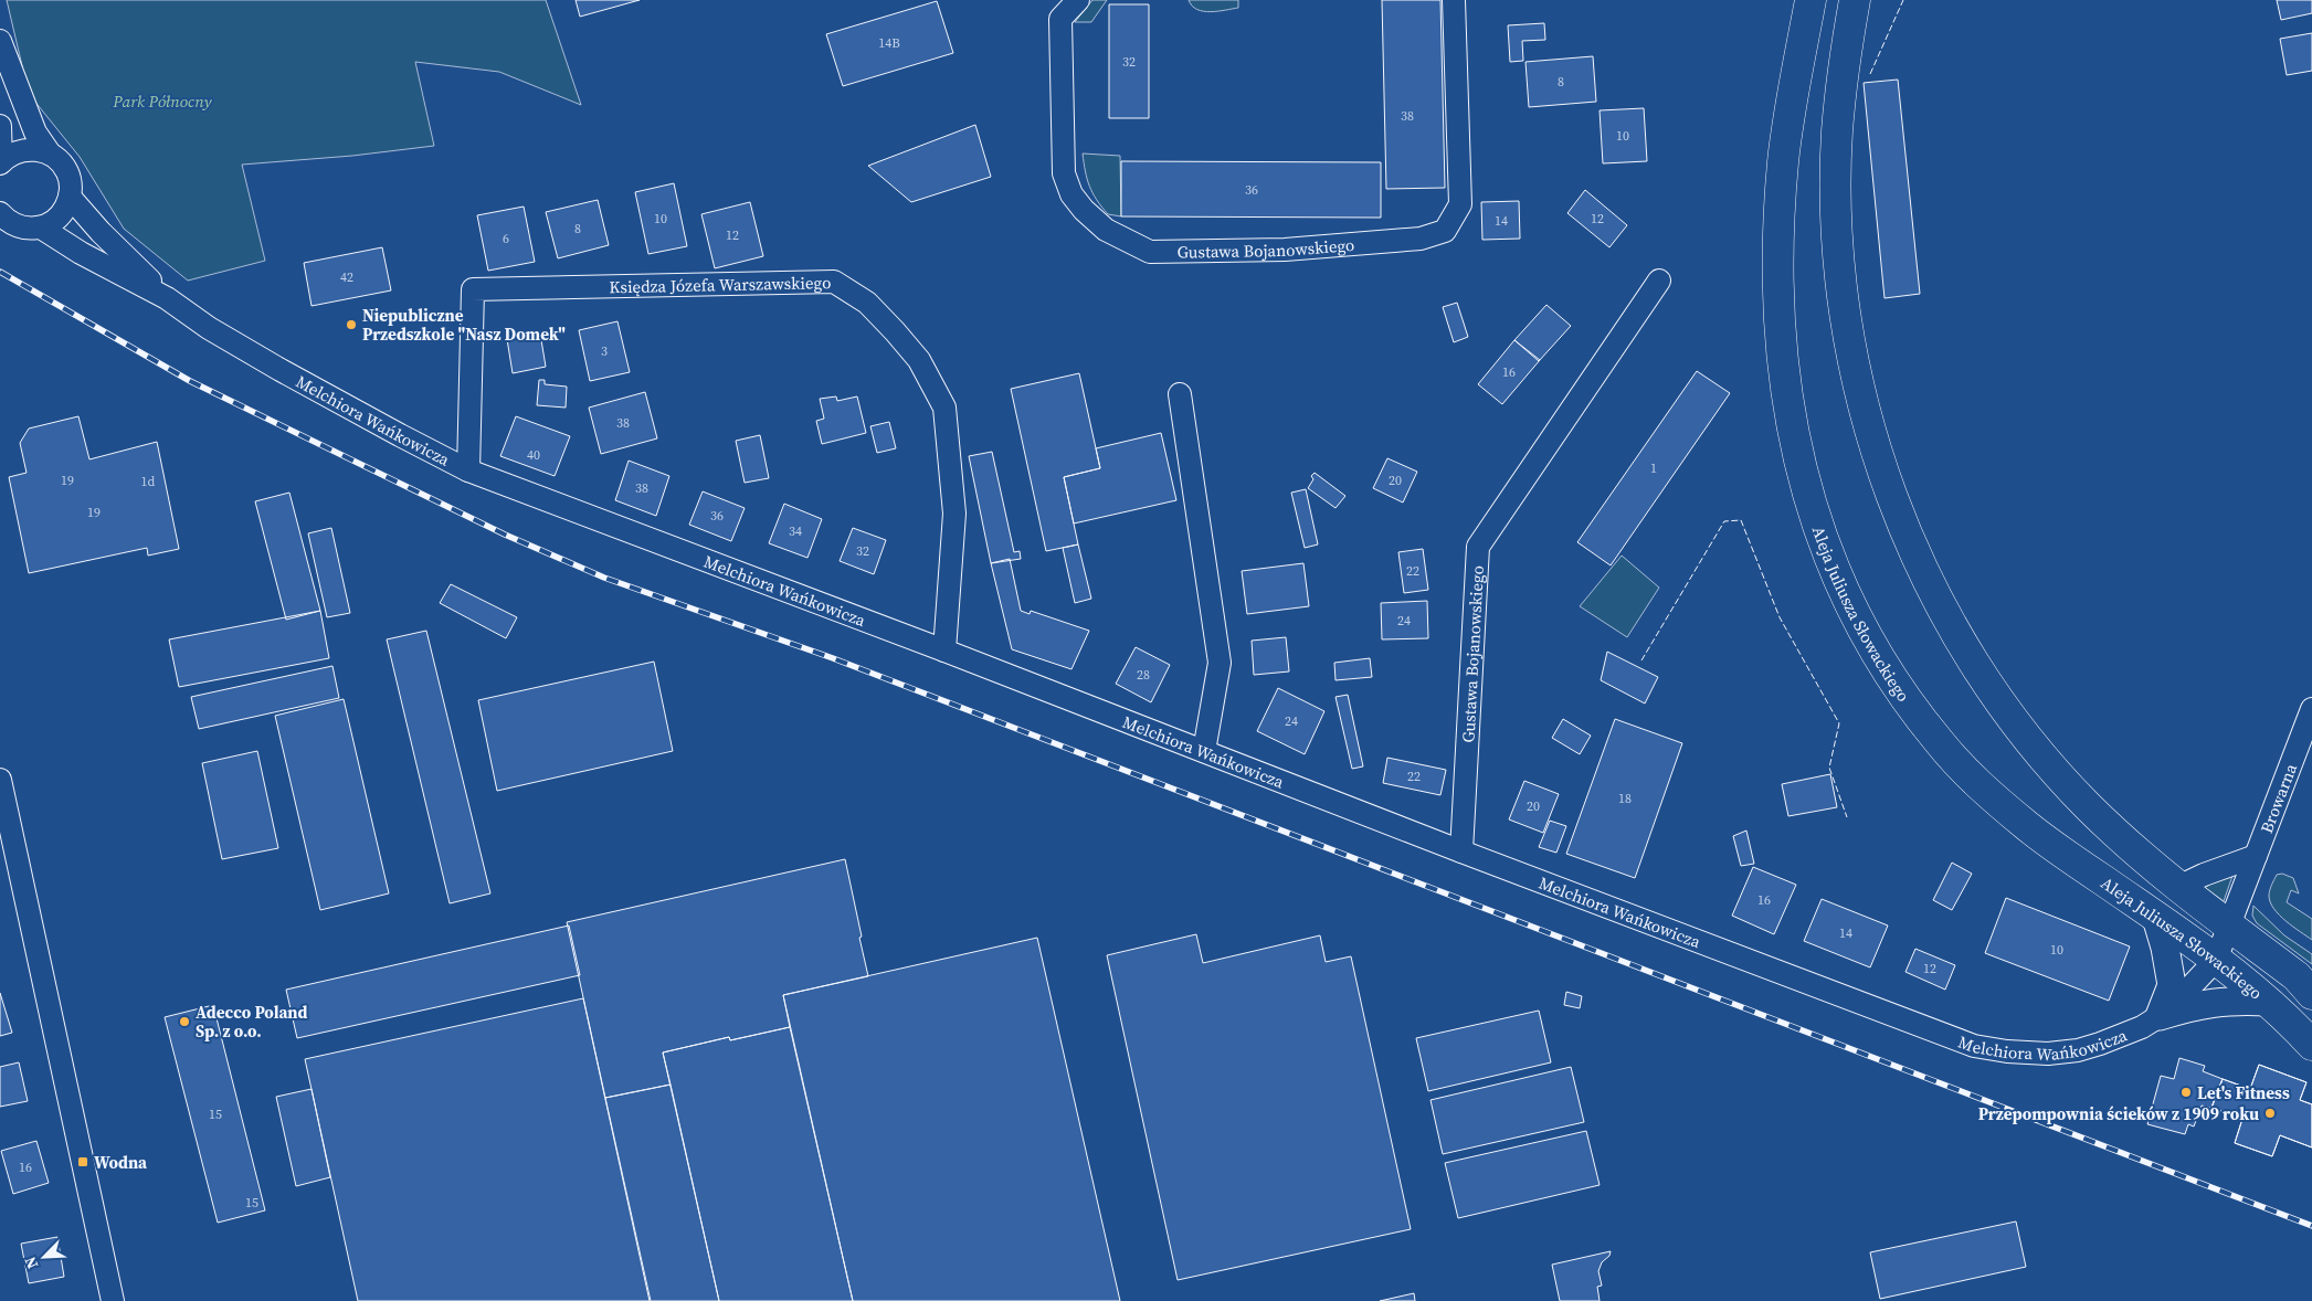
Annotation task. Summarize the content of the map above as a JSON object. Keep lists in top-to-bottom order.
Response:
{
  "streets": {
    "main road": ["Aleja Juliusza Słowackiego"],
    "street": [
      "Gustawa Bojanowskiego",
      "Księdza Józefa Warszawskiego",
      "Melchiora Wańkowicza",
      "Browarna"
    ]
  },
  "crossings": [
    ["Gustawa Bojanowskiego", "Melchiora Wańkowicza"],
    ["Księdza Józefa Warszawskiego", "Melchiora Wańkowicza"],
    ["Melchiora Wańkowicza", "Aleja Juliusza Słowackiego"],
    ["Melchiora Wańkowicza", "Browarna"]
  ],
  "parks": ["Park Północny"],
  "places": {
    "other": [
      "Niepubliczne Przedszkole \"Nasz Domek\"",
      "Adecco Poland Sp. z o.o.",
      "Let's Fitness",
      "Przepompownia ścieków z 1909 roku"
    ],
    "transit": ["Wodna"]
  },
  "house_numbers": [
    "14B",
    "32",
    "8",
    "38",
    "10",
    "36",
    "10",
    "12",
    "14",
    "8",
    "12",
    "6",
    "42",
    "3",
    "16",
    "38",
    "40",
    "1",
    "19",
    "20",
    "1d",
    "38",
    "19",
    "36",
    "34",
    "32",
    "22",
    "24",
    "28",
    "24",
    "22",
    "18",
    "20",
    "16",
    "14",
    "10",
    "12",
    "15",
    "16",
    "15"
  ],
  "north": "bottom left"
}
